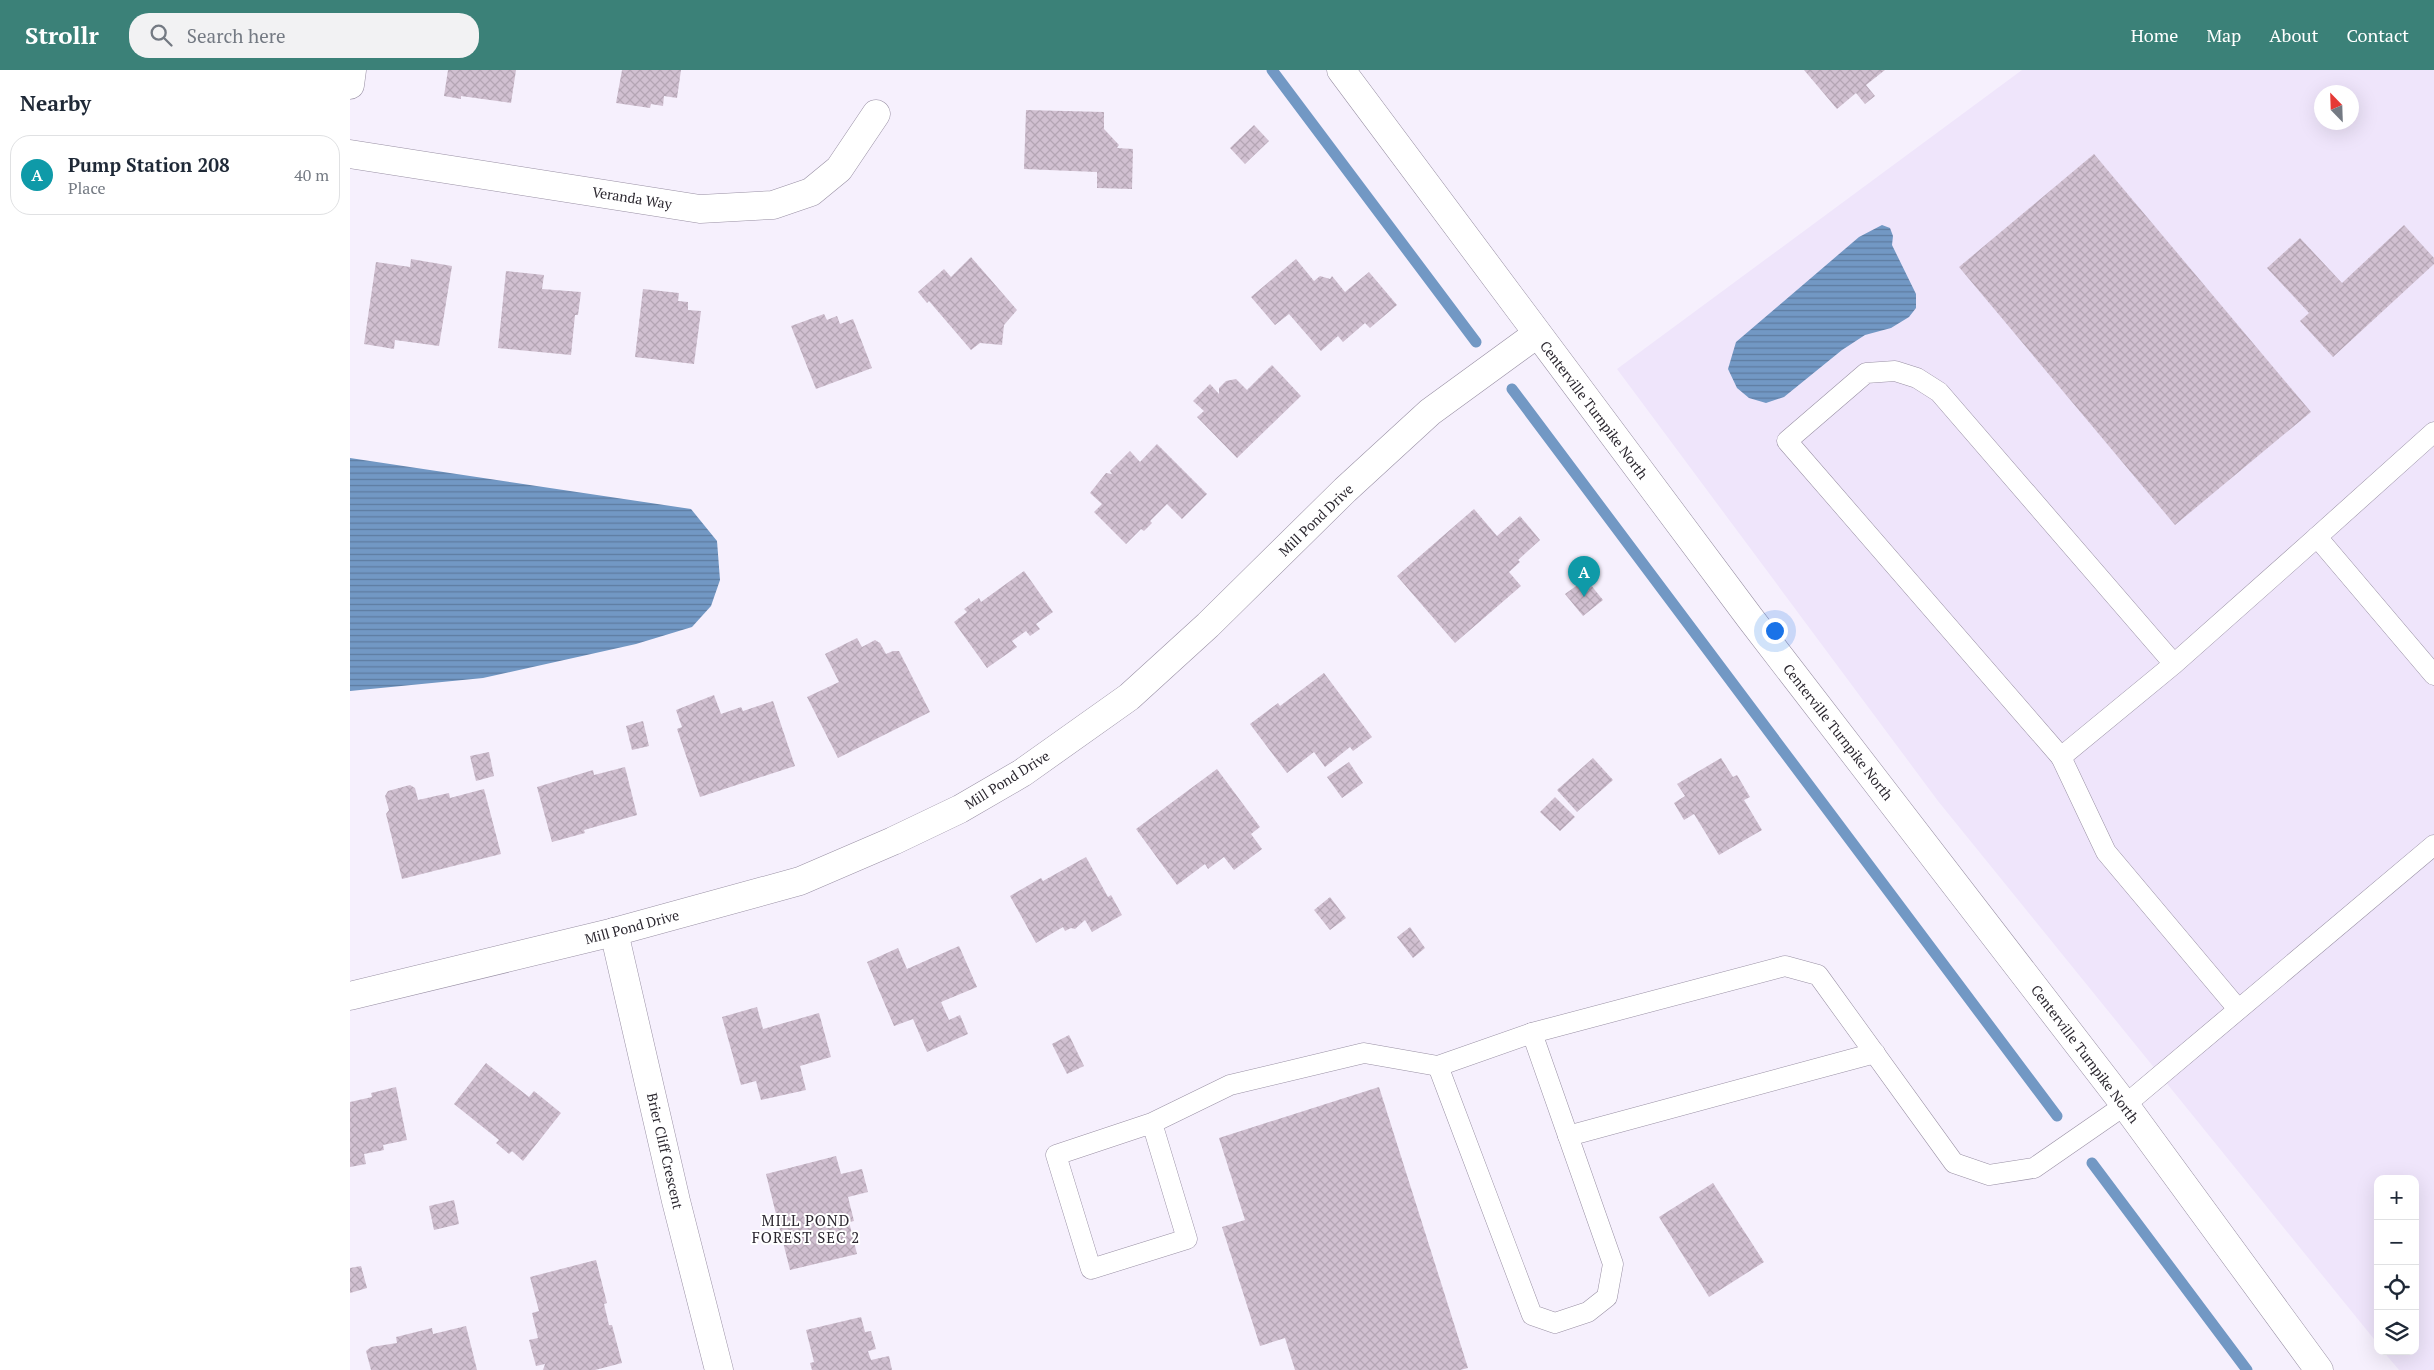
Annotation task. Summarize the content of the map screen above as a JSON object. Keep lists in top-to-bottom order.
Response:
{
  "streets": {
    "street": [
      "Veranda Way",
      "Centerville Turnpike North",
      "Mill Pond Drive",
      "Brier Cliff Crescent"
    ]
  },
  "crossings": [
    ["Centerville Turnpike North", "Mill Pond Drive"],
    ["Mill Pond Drive", "Brier Cliff Crescent"]
  ],
  "districts": ["MILL POND FOREST SEC 2"],
  "north": "top left",
  "page": {
    "header": "Strollr",
    "search": "Search here",
    "nav": [
      "Home",
      "Map",
      "About",
      "Contact"
    ],
    "heading": "Nearby",
    "list": [
      {
        "mark": "A",
        "name": "Pump Station 208",
        "note": "Place",
        "value": "40 m"
      }
    ],
    "pins": "A",
    "map_buttons": ["+", "−"]
  }
}
